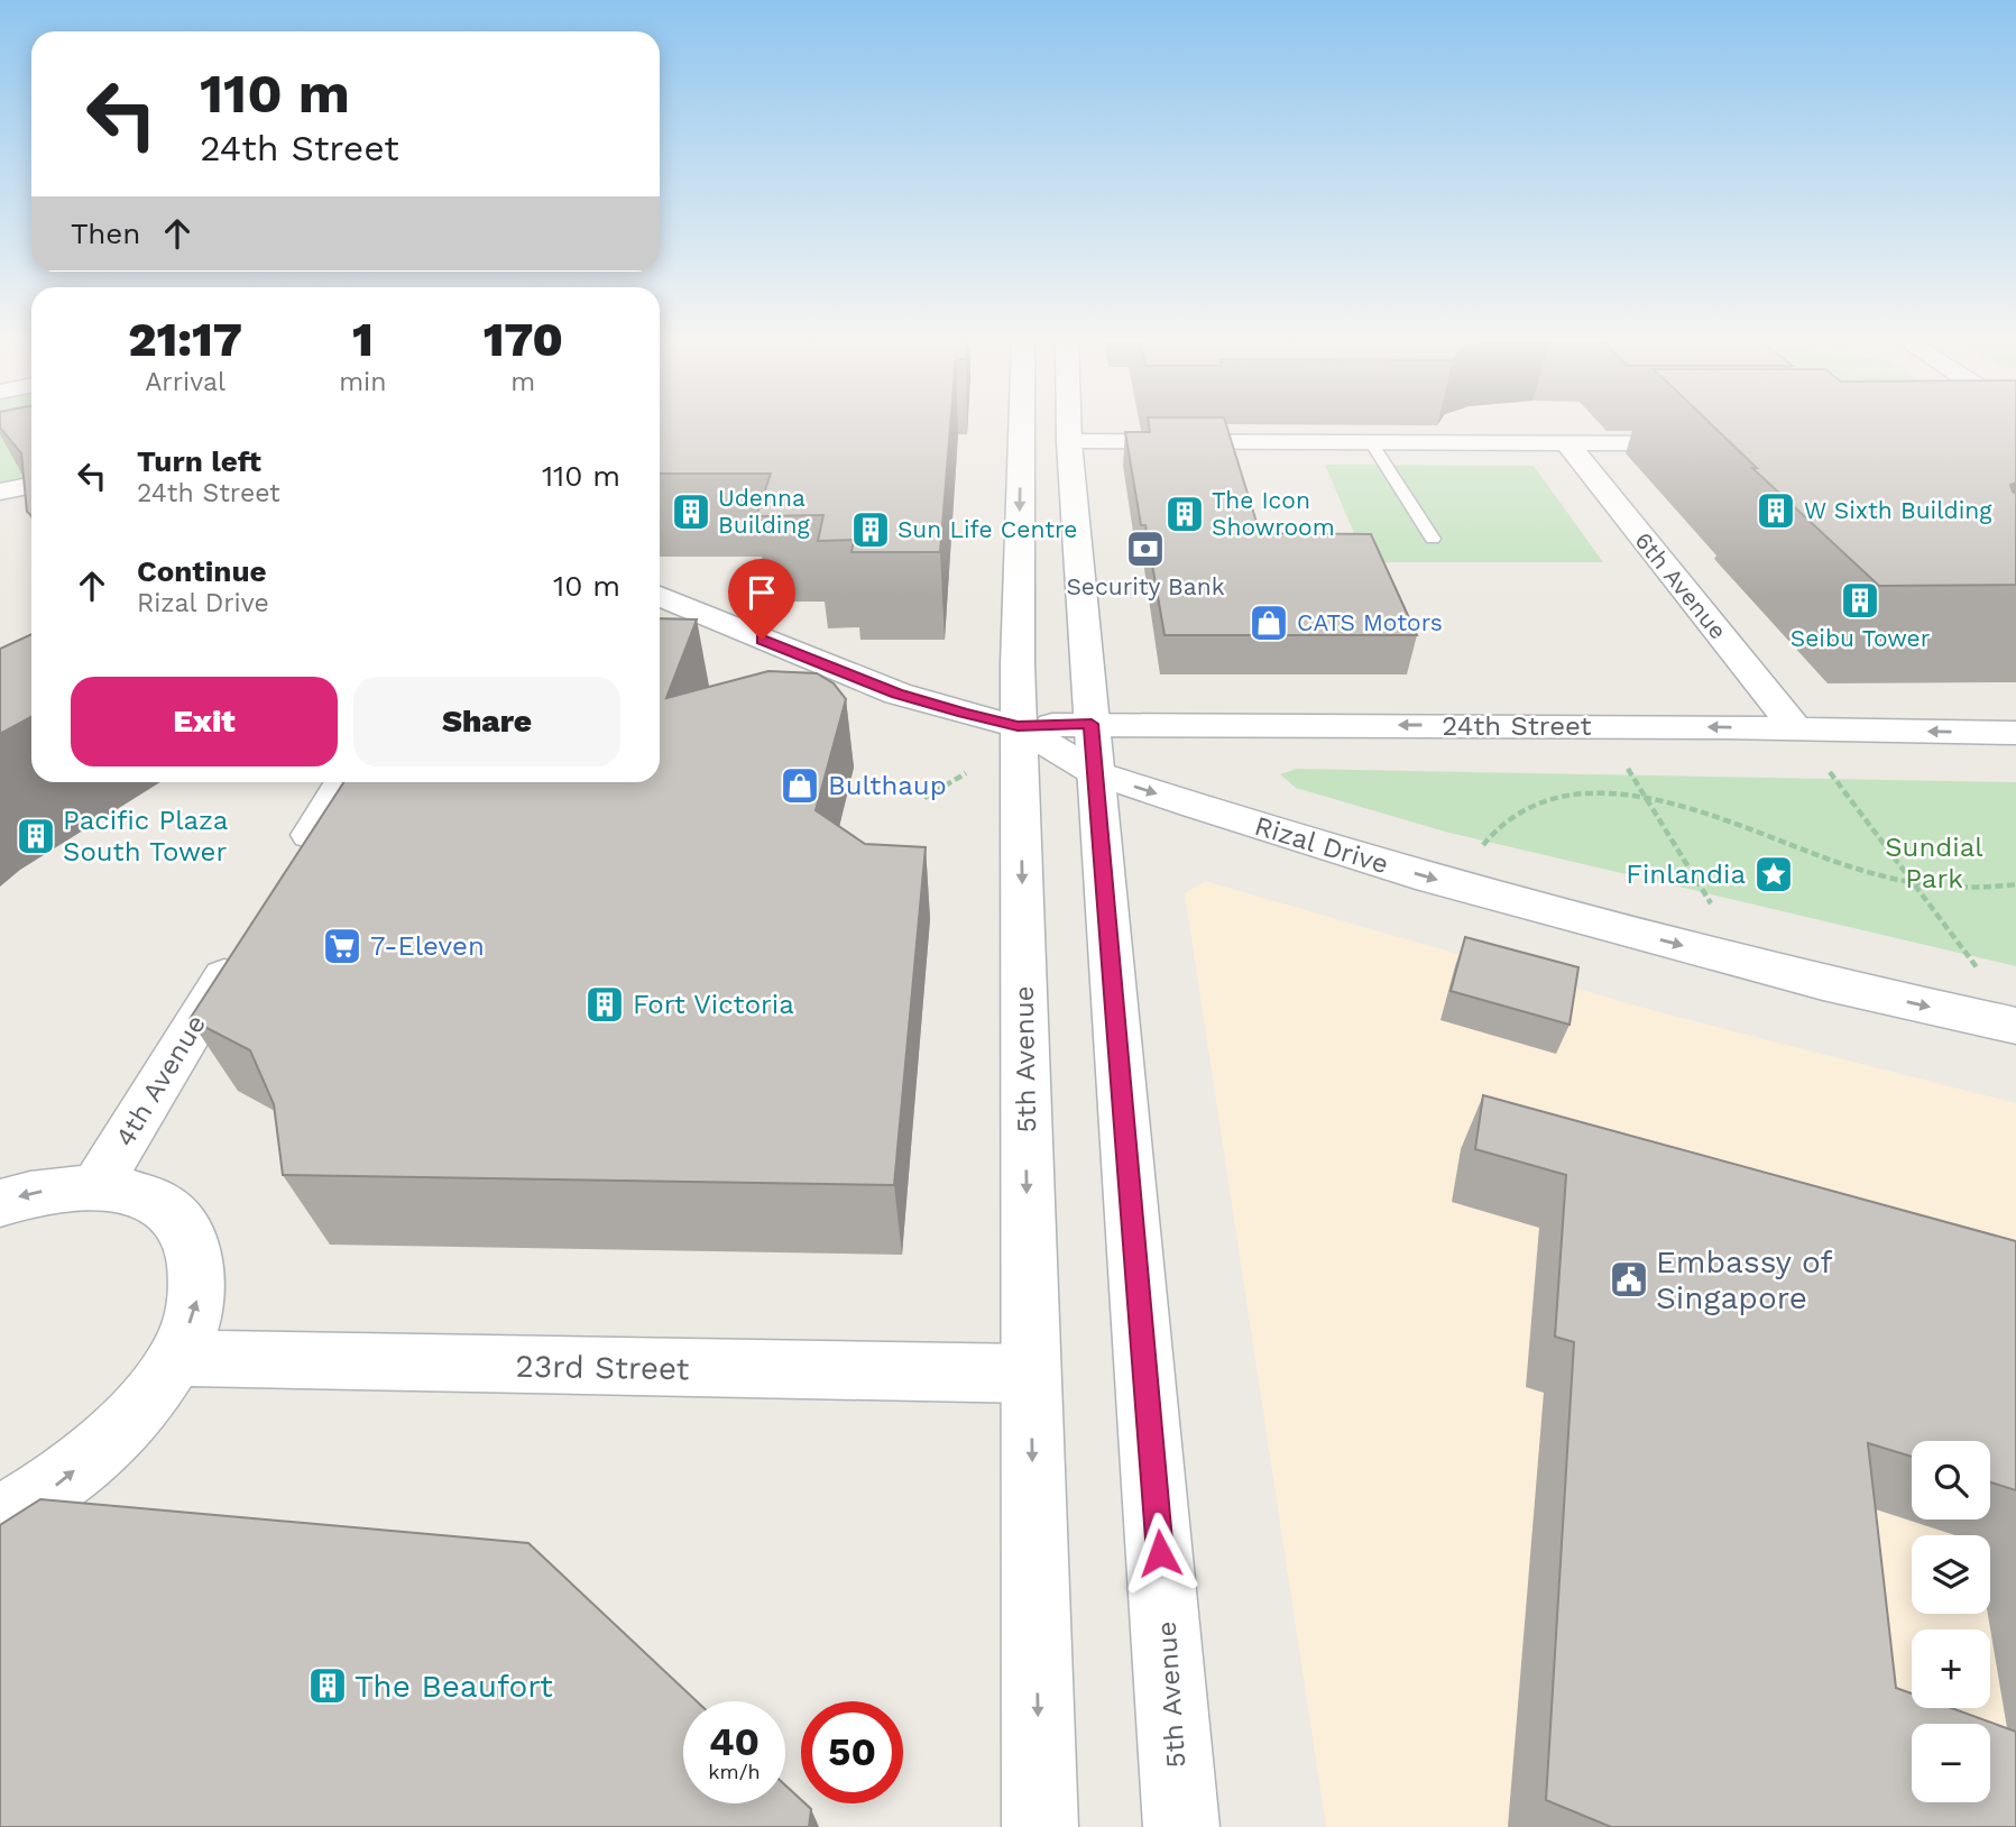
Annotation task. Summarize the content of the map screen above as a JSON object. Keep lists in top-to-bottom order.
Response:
{
  "streets": {
    "street": [
      "6th Avenue",
      "24th Street",
      "Rizal Drive",
      "5th Avenue",
      "4th Avenue",
      "23rd Street"
    ]
  },
  "crossings": [
    ["6th Avenue", "24th Street"],
    ["24th Street", "Rizal Drive"],
    ["24th Street", "5th Avenue"],
    ["Rizal Drive", "5th Avenue"],
    ["5th Avenue", "23rd Street"]
  ],
  "one_way": ["Rizal Drive"],
  "parks": ["Sundial Park"],
  "places": {
    "building": [
      "W Sixth Building",
      "Udenna Building",
      "The Icon Showroom",
      "Sun Life Centre",
      "Seibu Tower",
      "Pacific Plaza South Tower",
      "Fort Victoria",
      "The Beaufort"
    ],
    "bank": ["Security Bank"],
    "shop": ["CATS Motors", "Bulthaup"],
    "place": ["Finlandia"],
    "supermarket": ["7-Eleven"],
    "public building": ["Embassy of Singapore"]
  },
  "page": {
    "turn": ["110 m", "24th Street"],
    "then": "Then",
    "eta": [
      "21:17",
      "Arrival",
      "1",
      "min",
      "170",
      "m"
    ],
    "list": [
      {
        "name": "Turn left",
        "note": "24th Street",
        "value": "110 m"
      },
      {
        "name": "Continue",
        "note": "Rizal Drive",
        "value": "10 m"
      }
    ],
    "buttons": ["Exit", "Share"],
    "map_buttons": ["+", "−"],
    "speed": "40 km/h",
    "limit": "50"
  }
}
